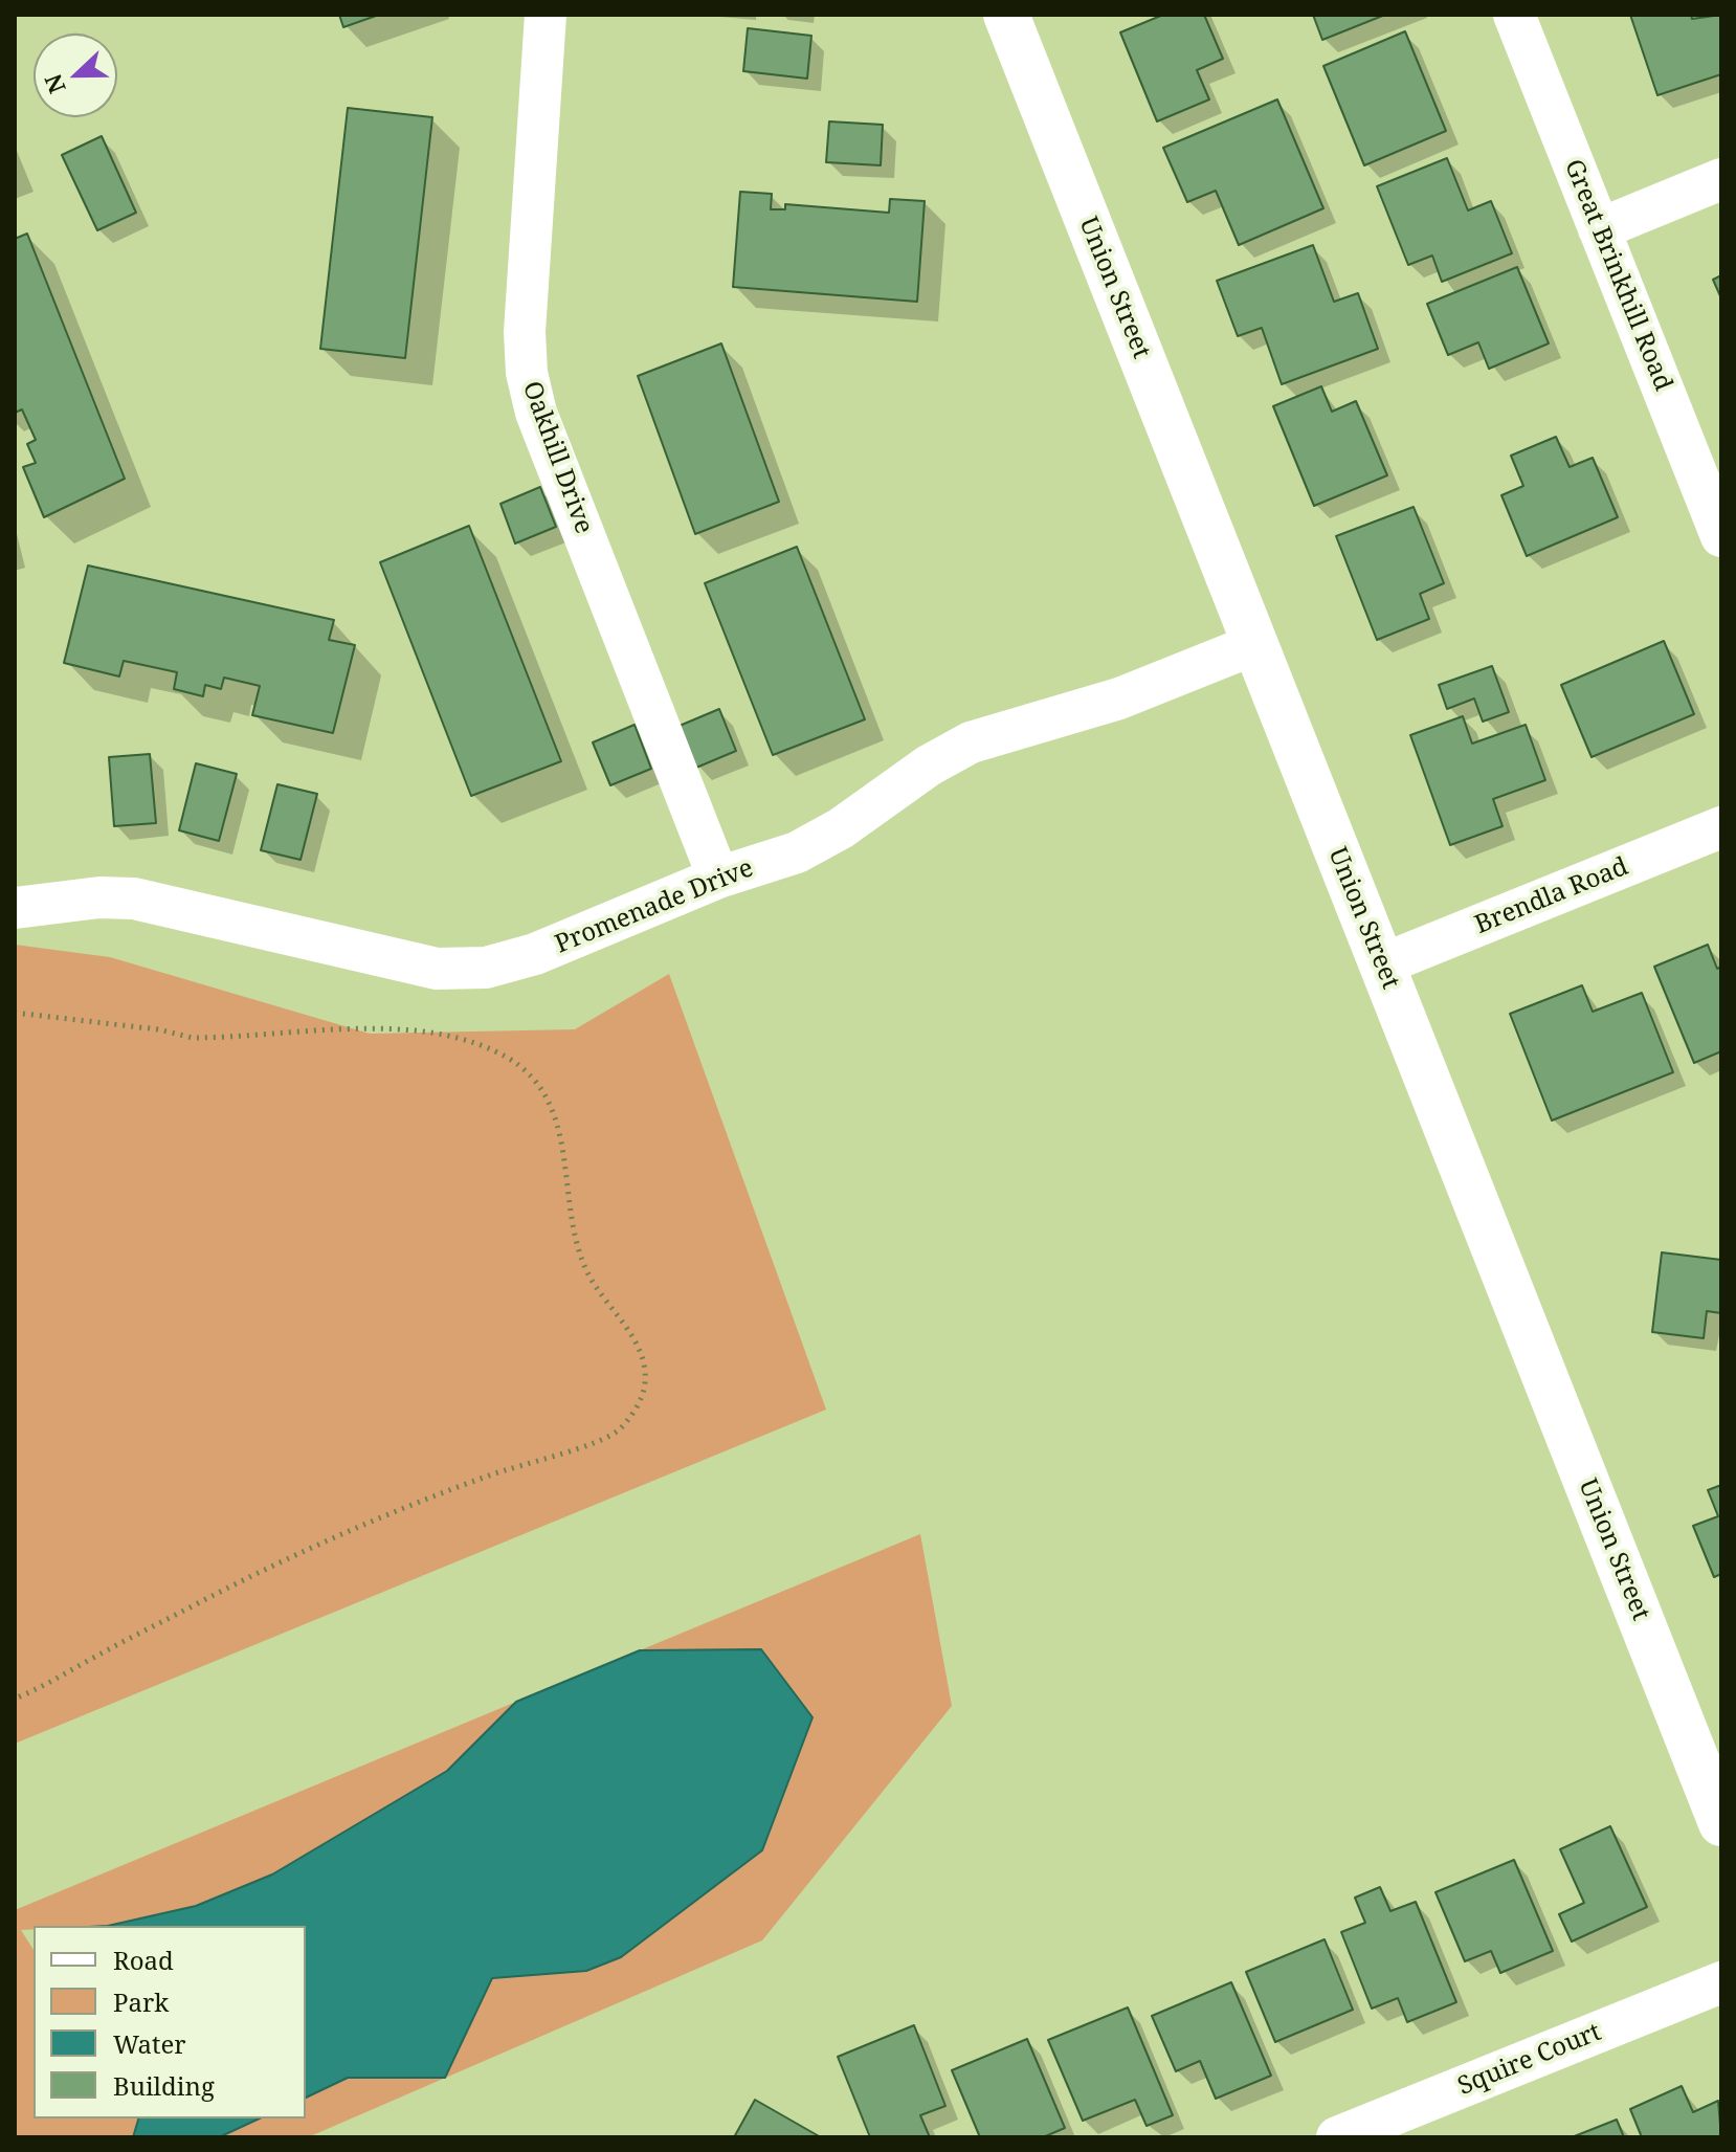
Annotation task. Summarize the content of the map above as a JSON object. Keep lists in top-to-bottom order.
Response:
{
  "streets": {
    "street": [
      "Great Brinkhill Road",
      "Union Street",
      "Oakhill Drive",
      "Brendla Road",
      "Promenade Drive",
      "Squire Court"
    ]
  },
  "crossings": [
    ["Union Street", "Brendla Road"],
    ["Union Street", "Promenade Drive"],
    ["Oakhill Drive", "Promenade Drive"]
  ],
  "legend": [
    "Road",
    "Park",
    "Water",
    "Building"
  ],
  "north": "left"
}
